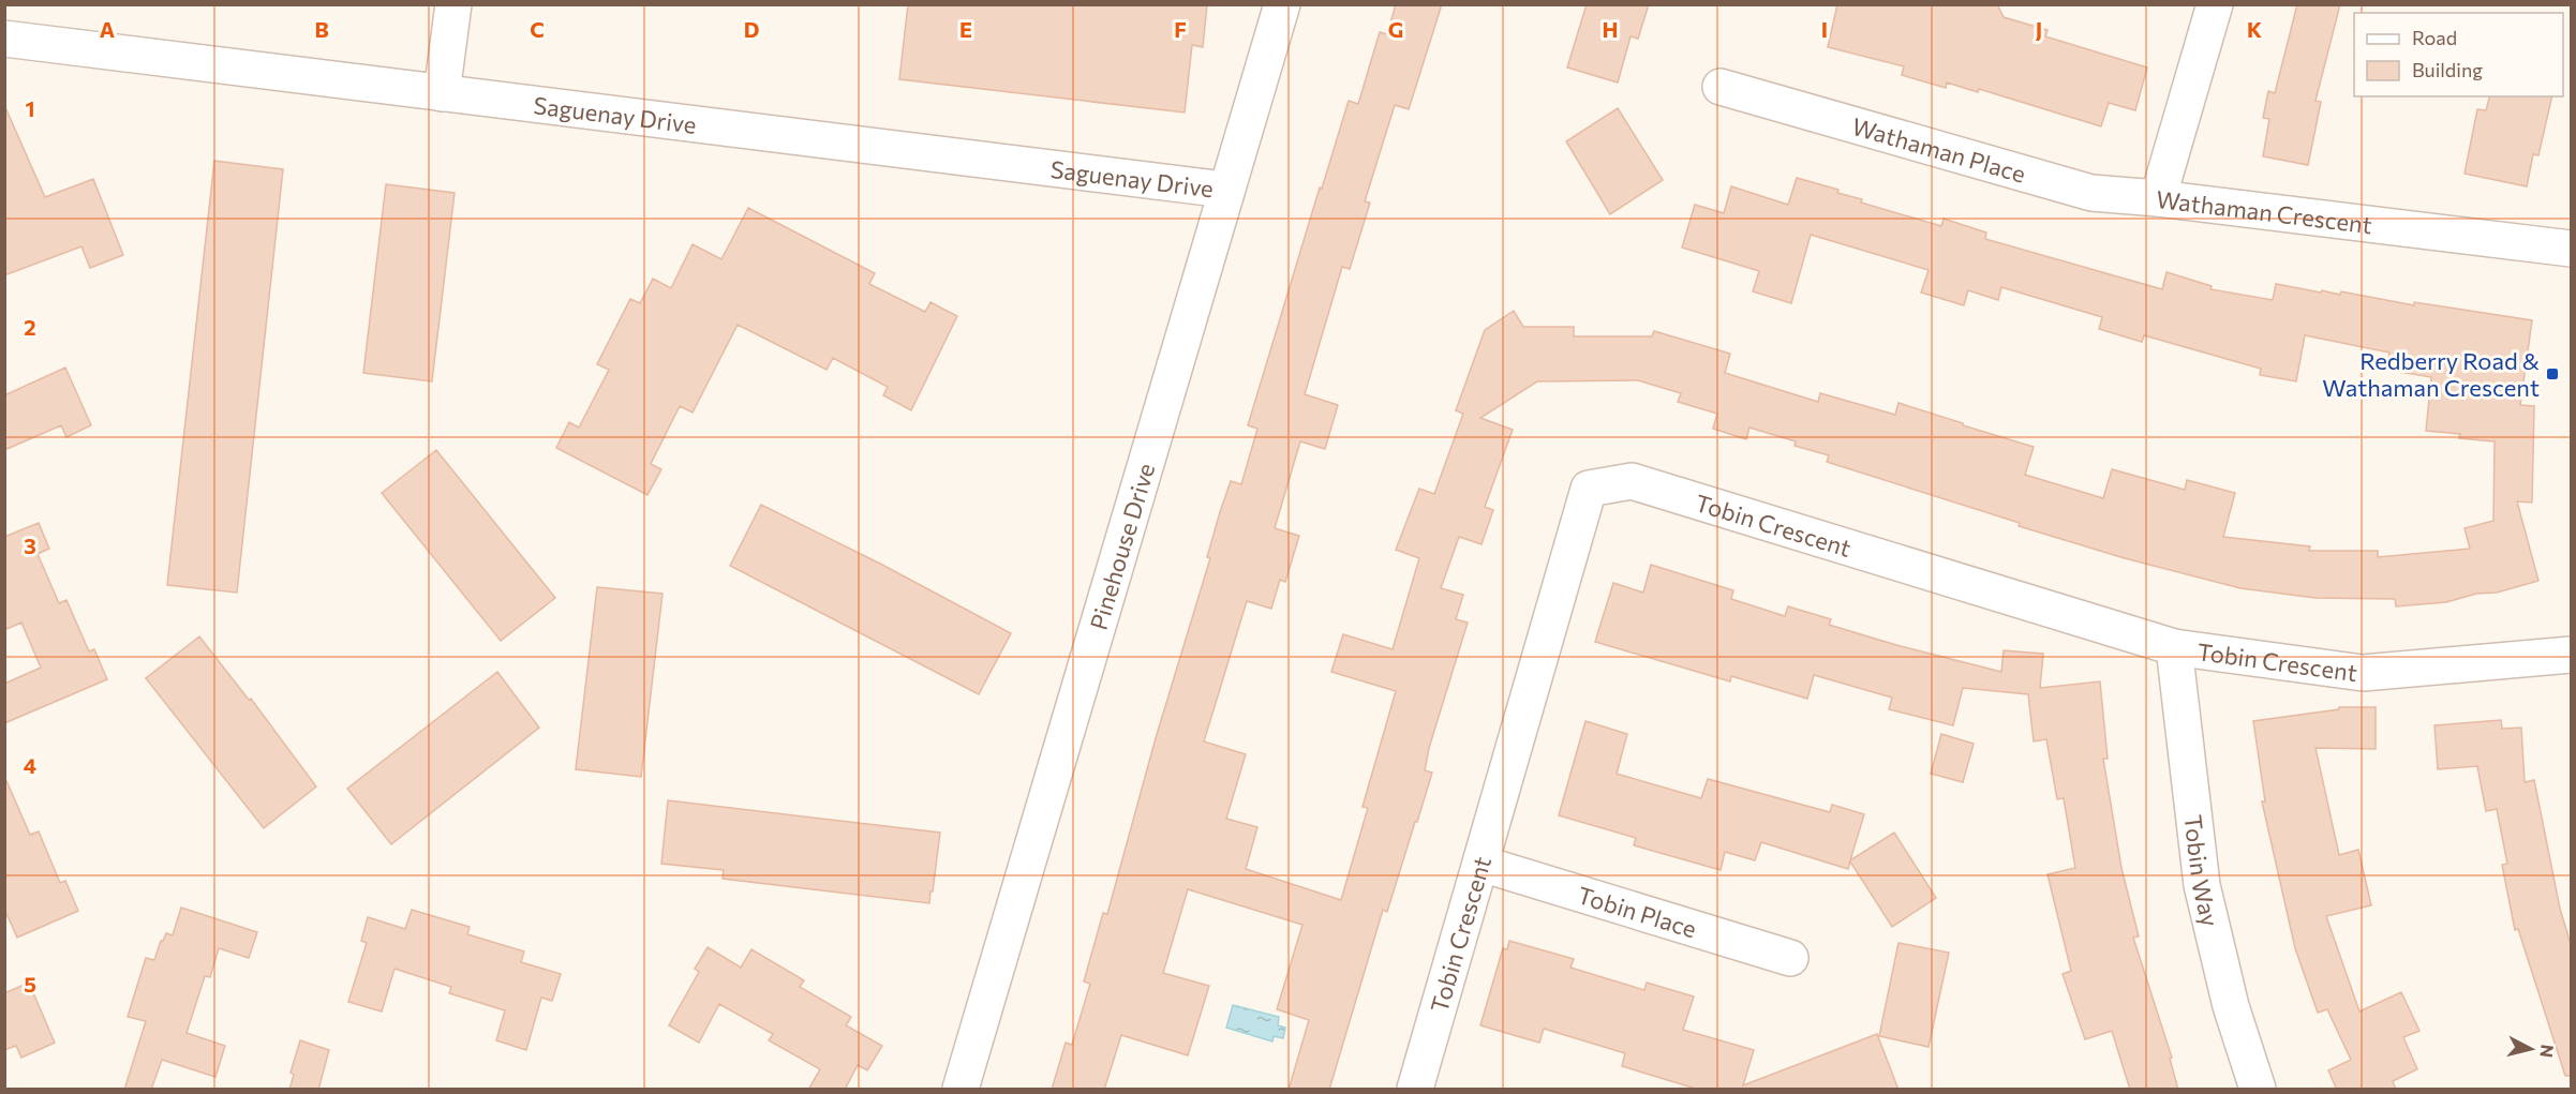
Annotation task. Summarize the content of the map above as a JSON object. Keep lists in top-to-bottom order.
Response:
{
  "streets": {
    "street": [
      "Saguenay Drive",
      "Wathaman Place",
      "Wathaman Crescent",
      "Tobin Crescent",
      "Pinehouse Drive",
      "Tobin Way",
      "Tobin Place"
    ]
  },
  "crossings": [
    ["Saguenay Drive", "Pinehouse Drive"],
    ["Wathaman Place", "Wathaman Crescent"],
    ["Tobin Crescent", "Tobin Way"],
    ["Tobin Crescent", "Tobin Place"]
  ],
  "places": {
    "transit": ["Redberry Road & Wathaman Crescent"]
  },
  "legend": ["Road", "Building"],
  "north": "right",
  "grid": {
    "columns": [
      "A",
      "B",
      "C",
      "D",
      "E",
      "F",
      "G",
      "H",
      "I",
      "J",
      "K"
    ],
    "rows": [
      "1",
      "2",
      "3",
      "4",
      "5"
    ]
  }
}
